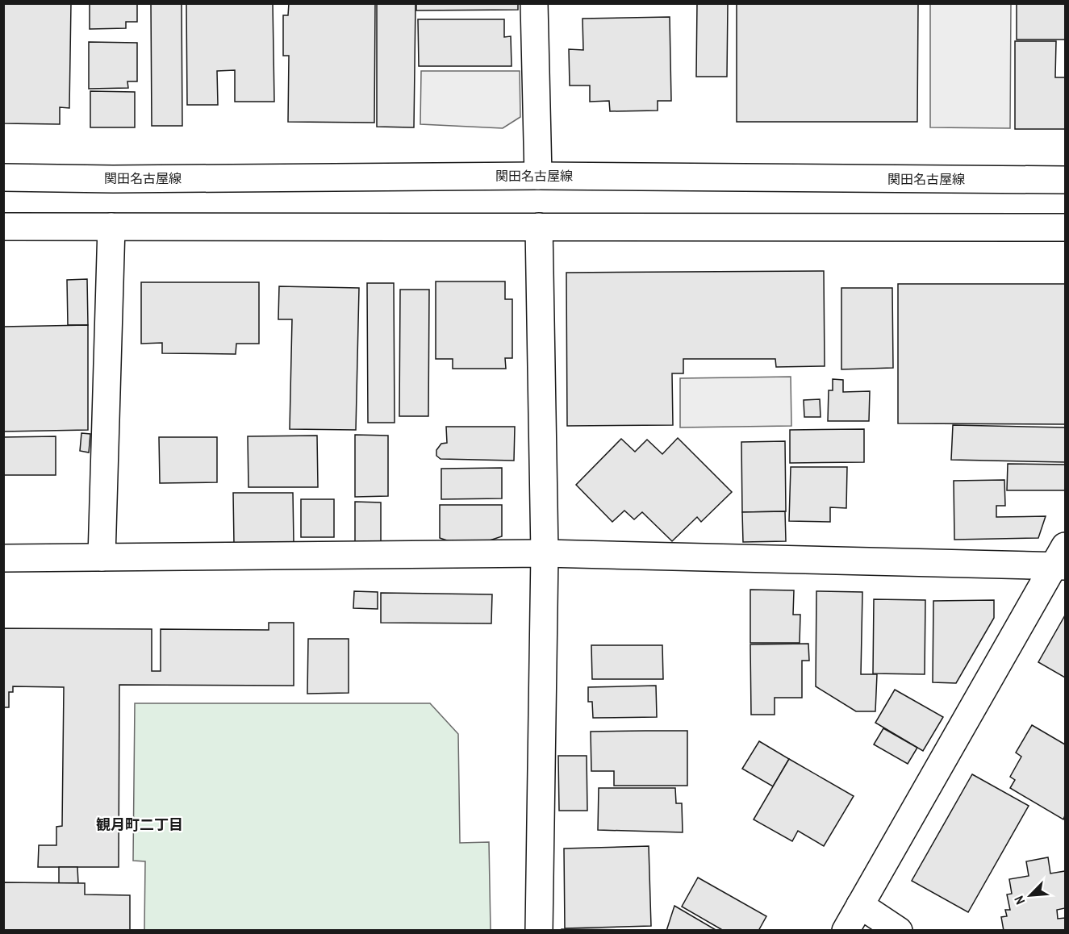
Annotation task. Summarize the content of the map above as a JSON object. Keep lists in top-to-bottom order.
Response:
{
  "streets": {
    "street": ["関田名古屋線"]
  },
  "districts": ["観月町二丁目"],
  "north": "bottom left"
}
